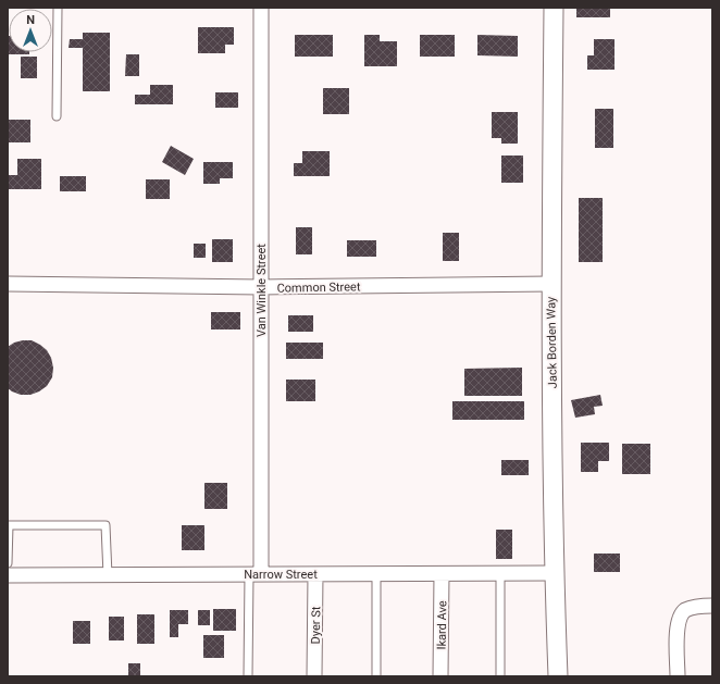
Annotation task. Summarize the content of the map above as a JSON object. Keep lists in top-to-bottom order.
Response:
{
  "streets": {
    "street": [
      "Common Street",
      "Van Winkle Street",
      "Jack Borden Way",
      "Narrow Street",
      "Dyer St",
      "Ikard Ave"
    ]
  },
  "crossings": [
    ["Common Street", "Van Winkle Street"],
    ["Common Street", "Jack Borden Way"],
    ["Van Winkle Street", "Narrow Street"],
    ["Jack Borden Way", "Narrow Street"],
    ["Narrow Street", "Dyer St"],
    ["Narrow Street", "Ikard Ave"]
  ],
  "north": "top"
}
